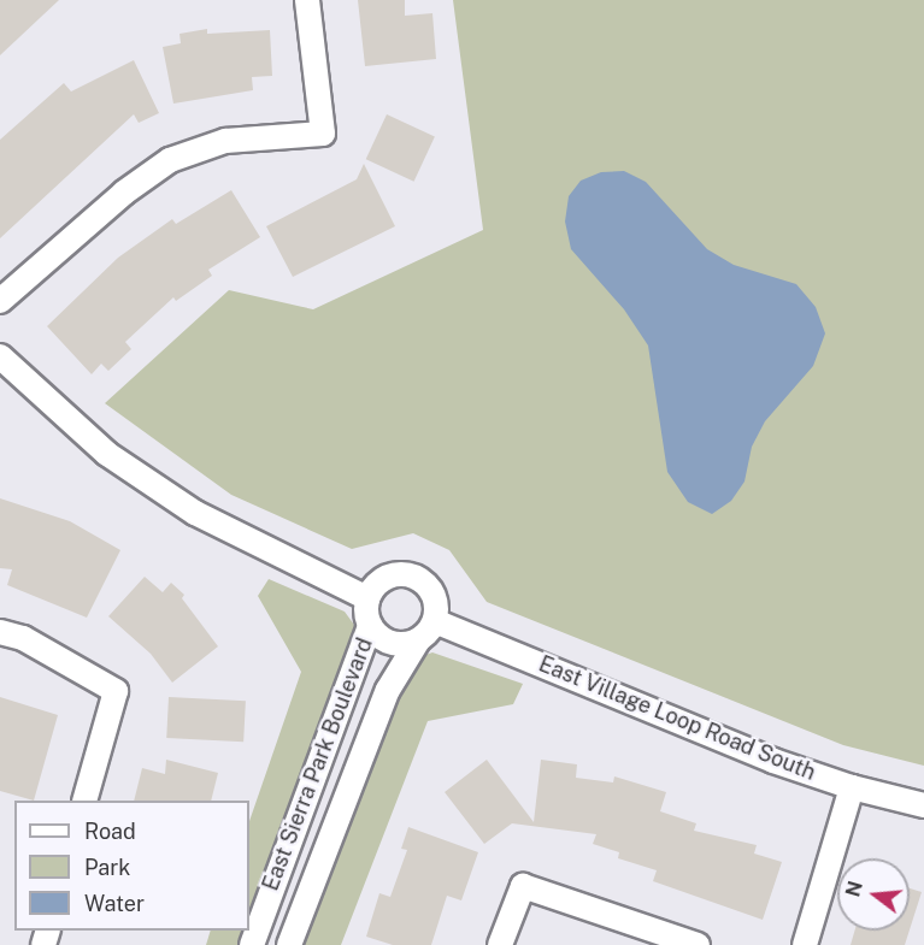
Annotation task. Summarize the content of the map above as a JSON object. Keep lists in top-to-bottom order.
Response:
{
  "streets": {
    "street": ["East Village Loop Road South", "East Sierra Park Boulevard"]
  },
  "crossings": [
    ["East Village Loop Road South", "East Sierra Park Boulevard"]
  ],
  "legend": ["Road", "Park", "Water"],
  "north": "left"
}
